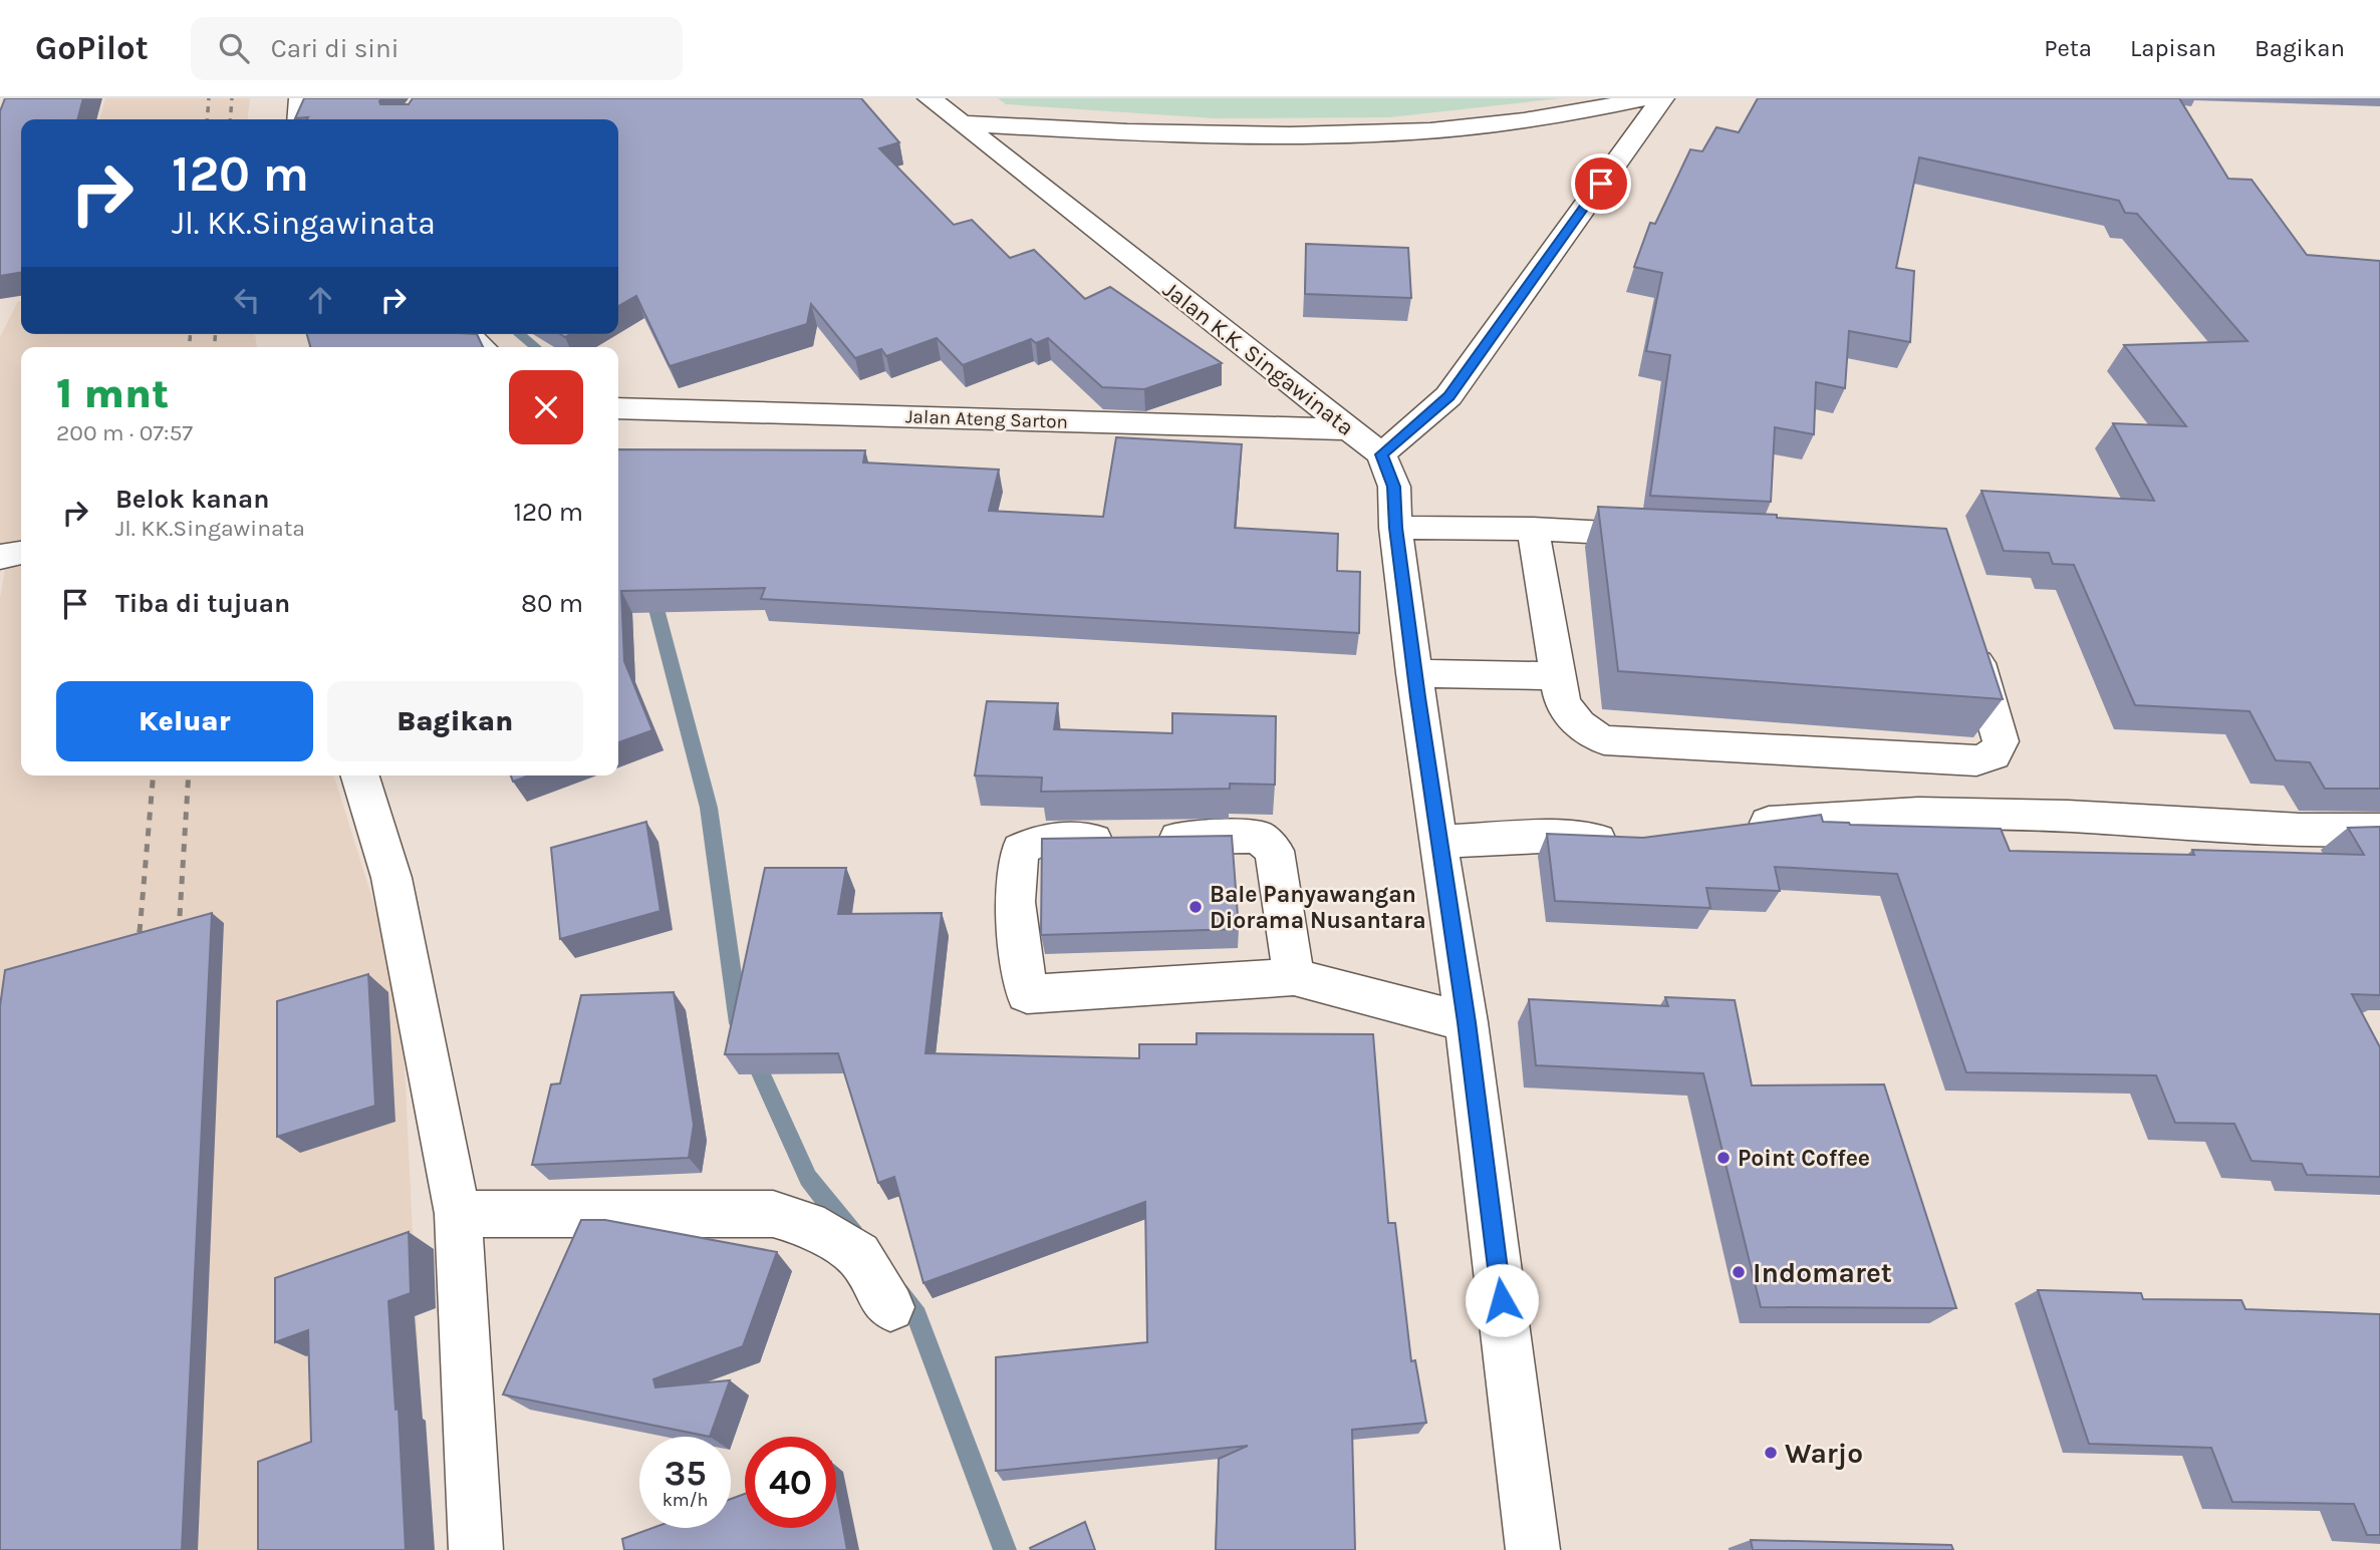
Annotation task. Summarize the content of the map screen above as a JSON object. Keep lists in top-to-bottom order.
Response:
{
  "streets": {
    "street": ["Jalan K.K. Singawinata", "Jalan Ateng Sarton"]
  },
  "crossings": [
    ["Jalan K.K. Singawinata", "Jalan Ateng Sarton"]
  ],
  "places": [
    "Bale Panyawangan Diorama Nusantara",
    "Point Coffee",
    "Indomaret",
    "Warjo"
  ],
  "page": {
    "header": "GoPilot",
    "search": "Cari di sini",
    "nav": ["Peta", "Lapisan", "Bagikan"],
    "turn": ["120 m", "Jl. KK.Singawinata"],
    "heading": ["1 mnt", "200 m · 07:57"],
    "list": [
      {
        "name": "Belok kanan",
        "note": "Jl. KK.Singawinata",
        "value": "120 m"
      },
      {
        "name": "Tiba di tujuan",
        "value": "80 m"
      }
    ],
    "buttons": ["Keluar", "Bagikan"],
    "speed": "35 km/h",
    "limit": "40"
  }
}
